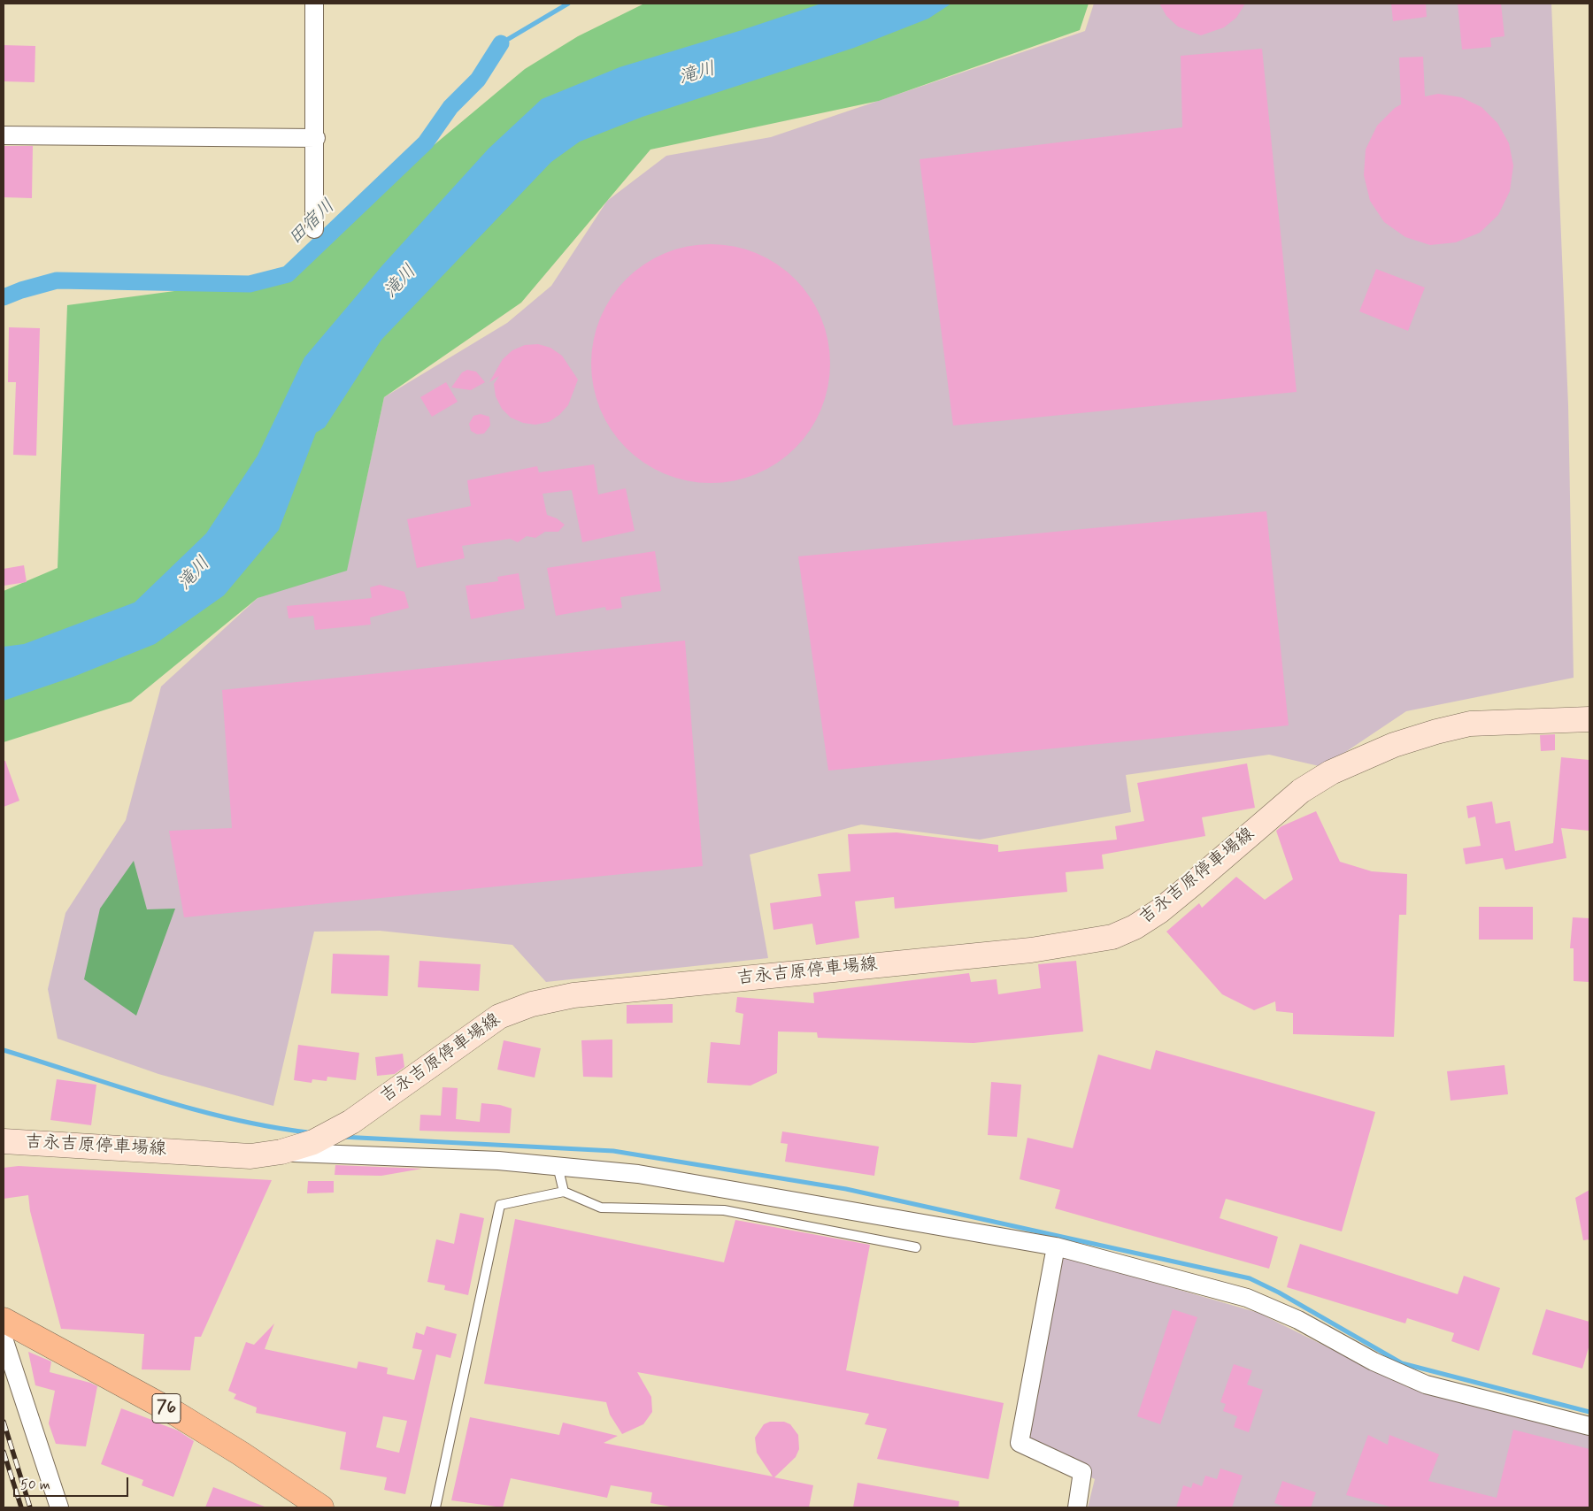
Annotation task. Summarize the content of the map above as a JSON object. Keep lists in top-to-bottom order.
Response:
{
  "streets": {
    "main road": ["吉永吉原停車場線", "76"]
  },
  "water": ["滝川", "田宿川"],
  "scale_bar": "50 m"
}
